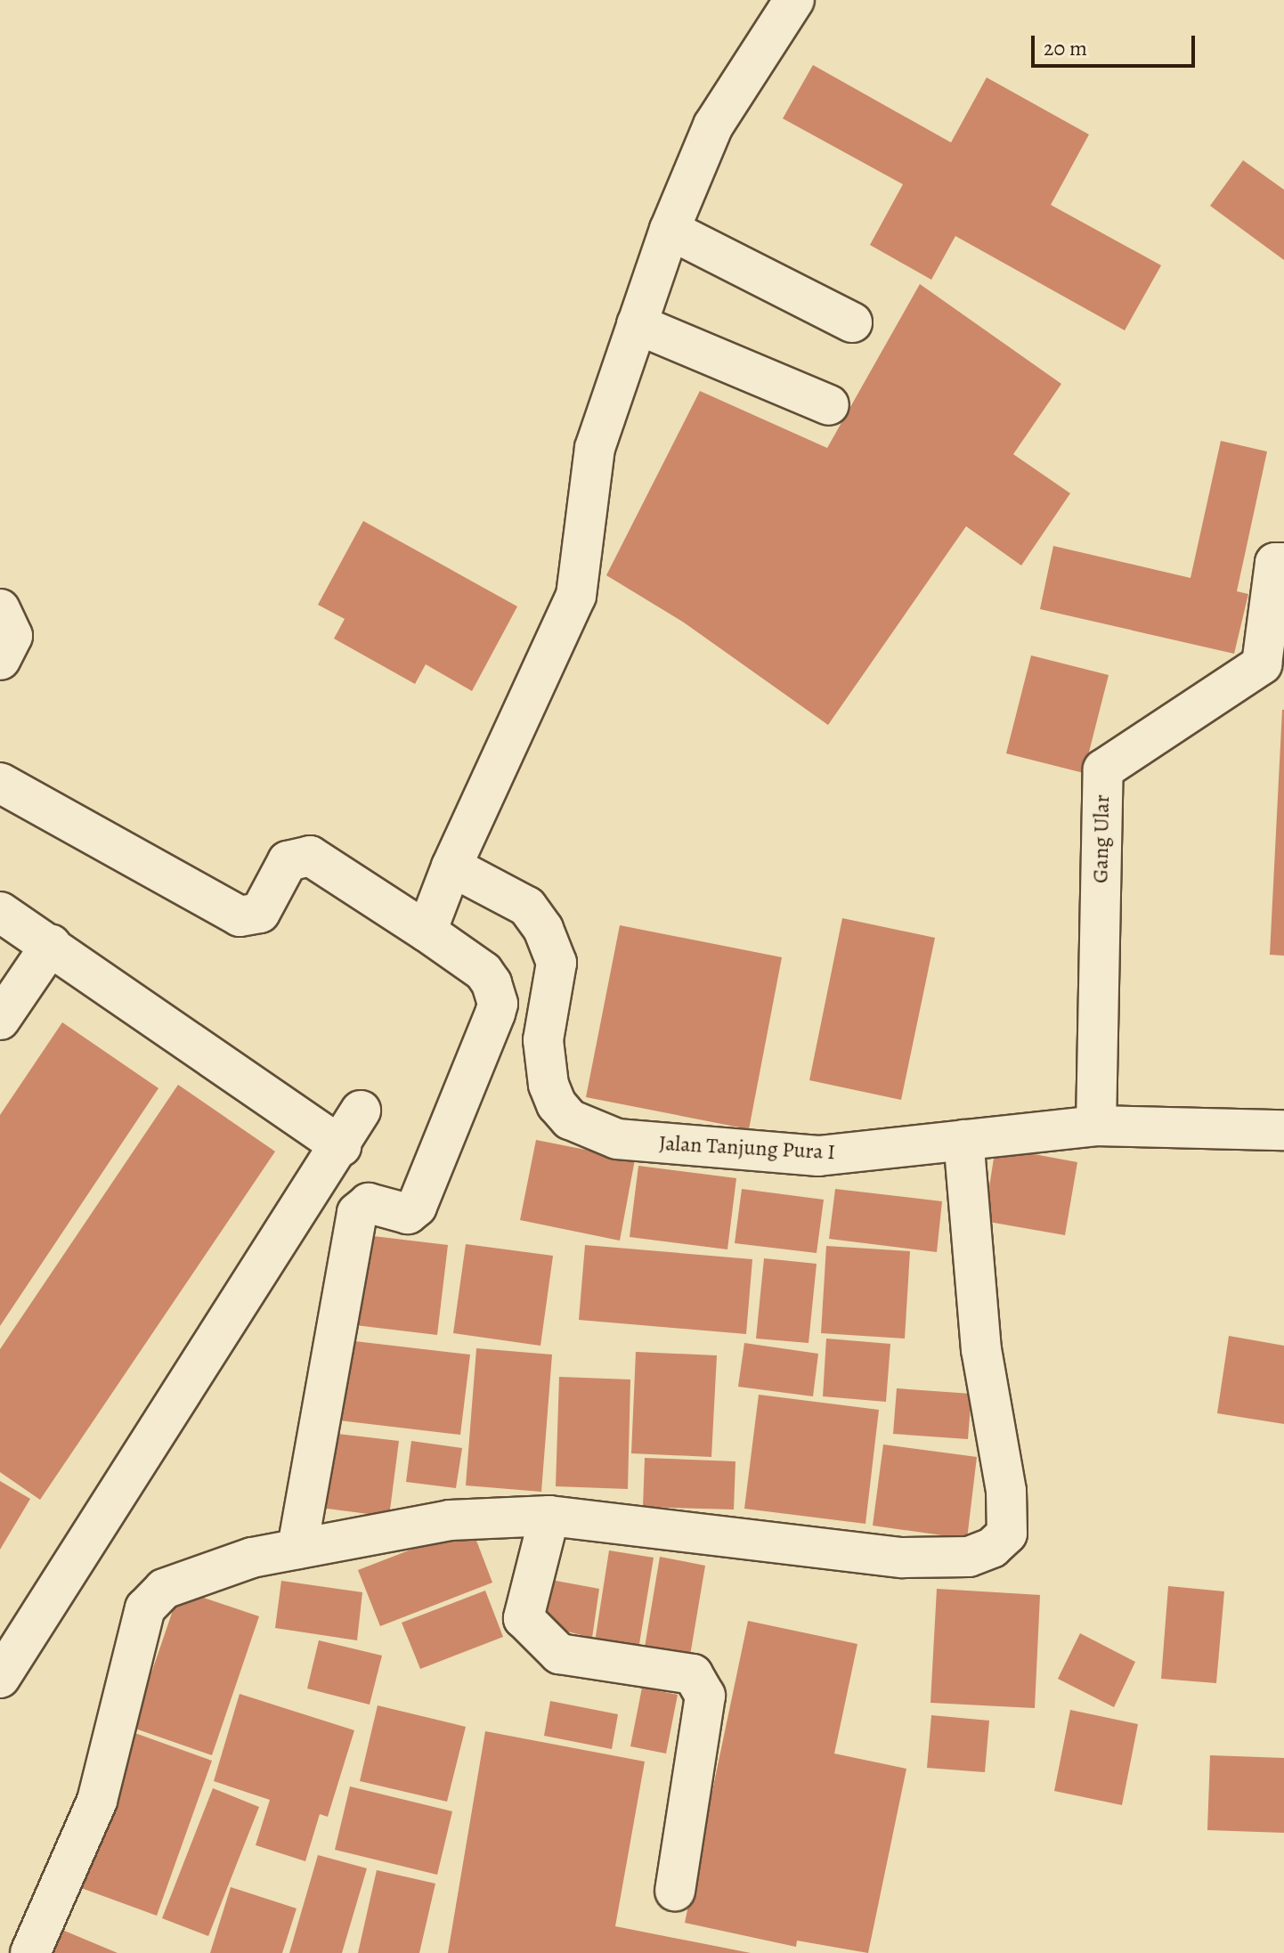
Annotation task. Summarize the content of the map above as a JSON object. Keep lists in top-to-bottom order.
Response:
{
  "streets": {
    "street": ["Gang Ular", "Jalan Tanjung Pura I"]
  },
  "crossings": [
    ["Gang Ular", "Jalan Tanjung Pura I"]
  ],
  "scale_bar": "20 m"
}
